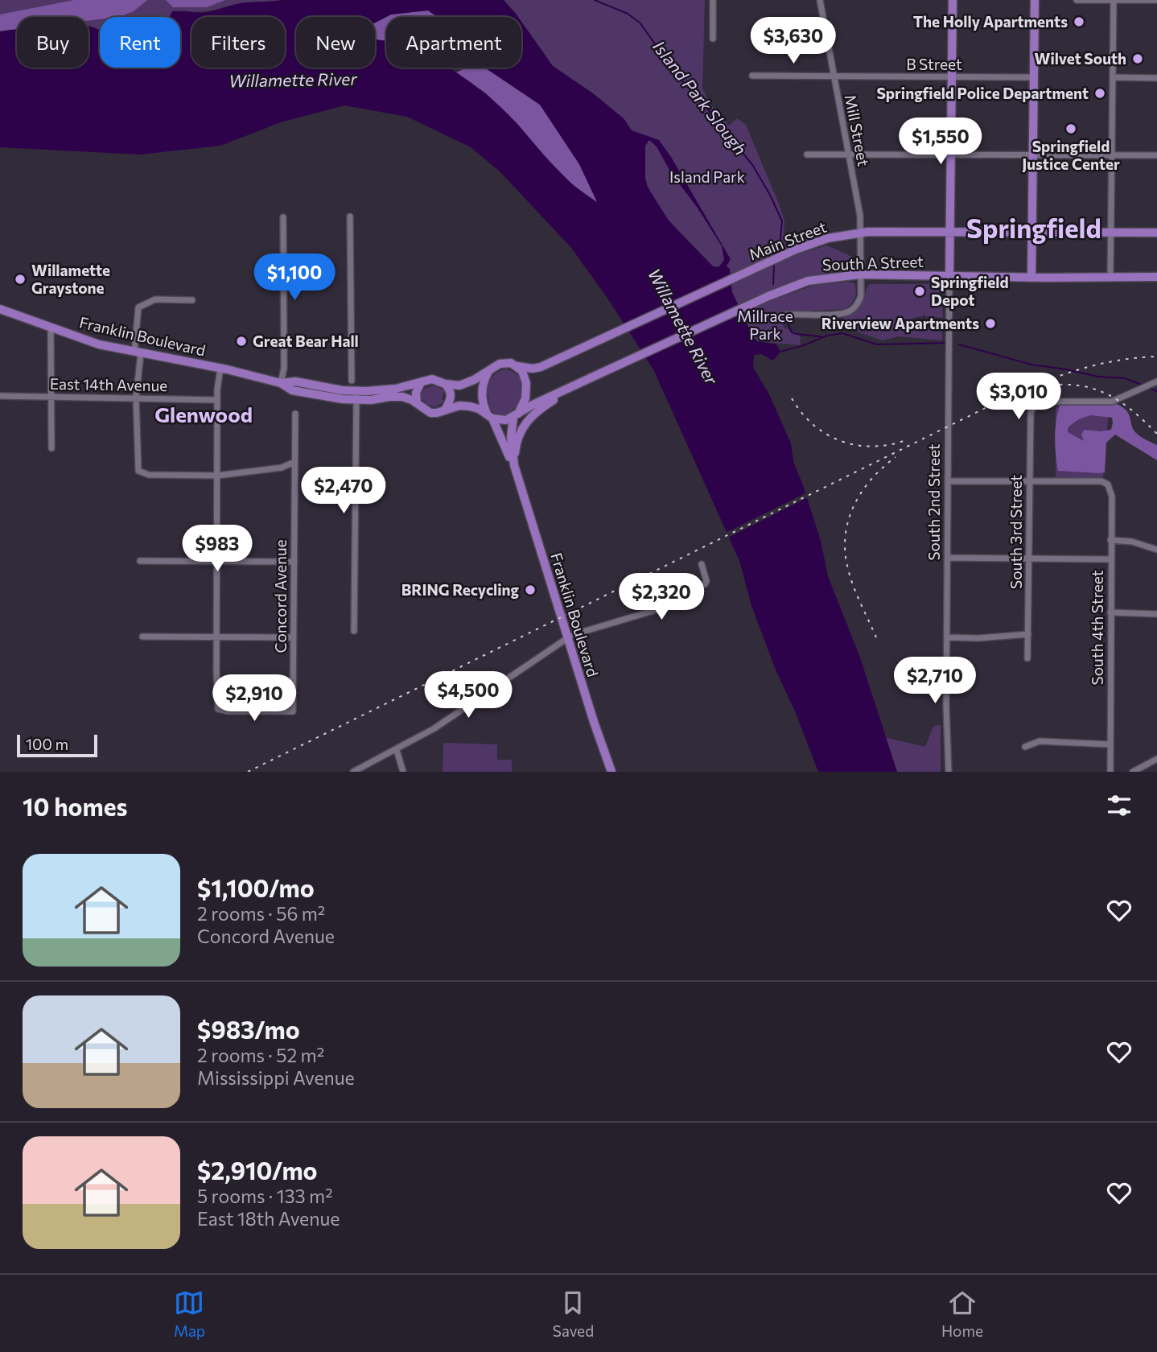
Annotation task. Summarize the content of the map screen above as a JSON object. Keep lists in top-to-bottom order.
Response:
{
  "streets": {
    "main road": [
      "Main Street",
      "South A Street",
      "Franklin Boulevard",
      "South 2nd Street"
    ],
    "street": [
      "B Street",
      "Mill Street",
      "East 14th Avenue",
      "South 3rd Street",
      "Concord Avenue",
      "South 4th Street"
    ]
  },
  "crossings": [
    ["B Street", "Mill Street"],
    ["B Street", "South 2nd Street"],
    ["Mill Street", "Main Street"],
    ["Mill Street", "South A Street"],
    ["Main Street", "South A Street"],
    ["Main Street", "Franklin Boulevard"],
    ["Main Street", "South 2nd Street"],
    ["South A Street", "Franklin Boulevard"],
    ["South A Street", "South 2nd Street"],
    ["South 3rd Street", "South 4th Street"]
  ],
  "districts": ["Springfield", "Glenwood"],
  "water": ["Willamette River", "Island Park Slough"],
  "parks": ["Island Park", "Millrace Park"],
  "places": [
    "The Holly Apartments",
    "Wilvet South",
    "Springfield Police Department",
    "Springfield Justice Center",
    "Willamette Graystone",
    "Springfield Depot",
    "Riverview Apartments",
    "Great Bear Hall",
    "BRING Recycling"
  ],
  "scale_bar": "100 m",
  "page": {
    "price": [
      "$3,630",
      "$1,550",
      "$1,100",
      "$3,010",
      "$2,470",
      "$983",
      "$2,320",
      "$2,710",
      "$4,500",
      "$2,910"
    ],
    "chip": [
      "Buy",
      "Rent",
      "Filters",
      "New",
      "Apartment"
    ],
    "scale": "100 m",
    "heading": "10 homes",
    "list": [
      {
        "name": "$1,100/mo",
        "note": "2 rooms · 56 m² · Concord Avenue"
      },
      {
        "name": "$983/mo",
        "note": "2 rooms · 52 m² · Mississippi Avenue"
      },
      {
        "name": "$2,910/mo",
        "note": "5 rooms · 133 m² · East 18th Avenue"
      }
    ],
    "tabs": ["Map", "Saved", "Home"]
  }
}
